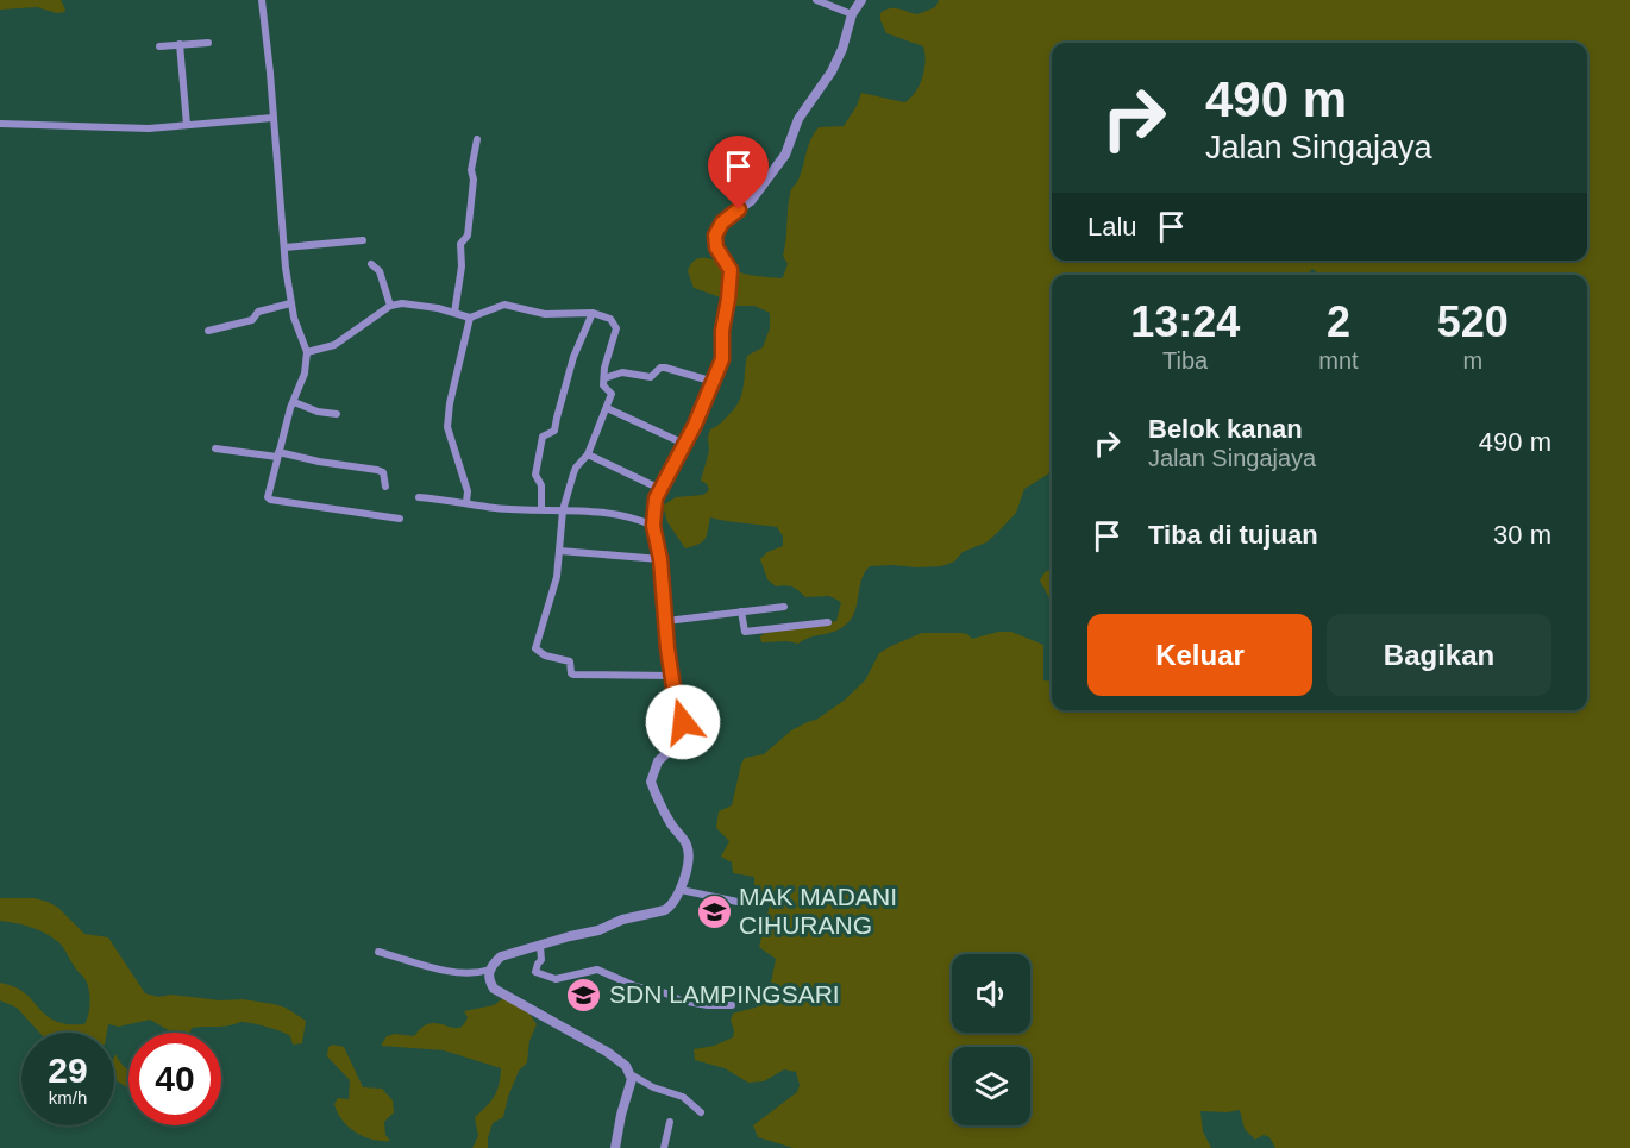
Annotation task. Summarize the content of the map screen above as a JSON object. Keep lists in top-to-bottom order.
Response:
{
  "places": {
    "school or university": ["MAK MADANI CIHURANG", "SDN LAMPINGSARI"]
  },
  "page": {
    "turn": ["490 m", "Jalan Singajaya"],
    "then": "Lalu",
    "eta": [
      "13:24",
      "Tiba",
      "2",
      "mnt",
      "520",
      "m"
    ],
    "list": [
      {
        "name": "Belok kanan",
        "note": "Jalan Singajaya",
        "value": "490 m"
      },
      {
        "name": "Tiba di tujuan",
        "value": "30 m"
      }
    ],
    "buttons": ["Keluar", "Bagikan"],
    "speed": "29 km/h",
    "limit": "40"
  }
}
